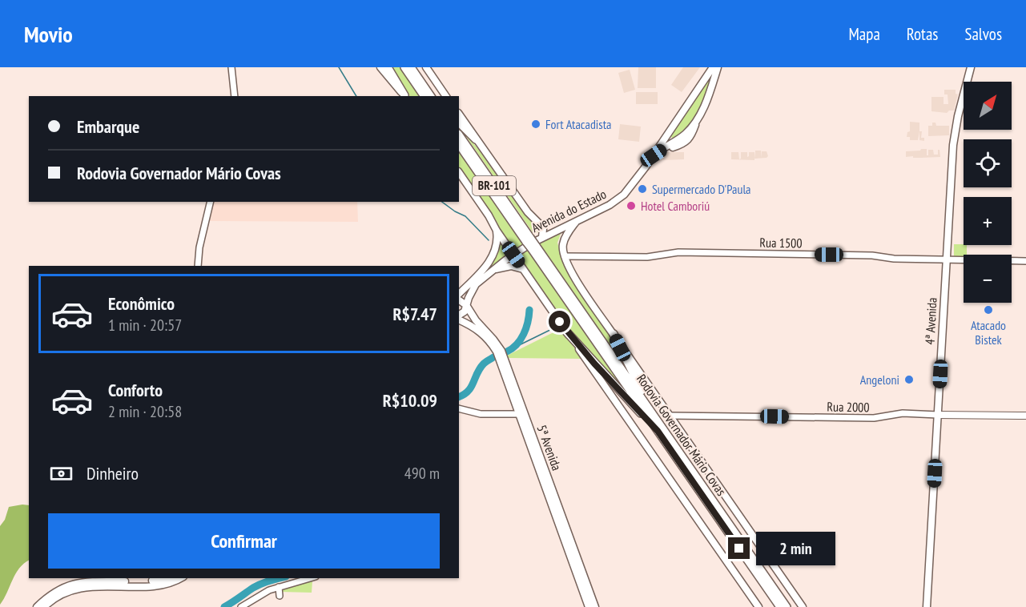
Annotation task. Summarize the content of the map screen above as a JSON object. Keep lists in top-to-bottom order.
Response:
{
  "streets": {
    "highway": ["BR-101", "Rodovia Governador Mário Covas"],
    "main road": [
      "Avenida do Estado",
      "4ª Avenida",
      "Rua 2000",
      "5ª Avenida"
    ],
    "street": ["Rua 1500"]
  },
  "crossings": [
    ["Avenida do Estado", "Rodovia Governador Mário Covas"],
    ["Avenida do Estado", "5ª Avenida"],
    ["Rua 1500", "4ª Avenida"],
    ["4ª Avenida", "Rua 2000"]
  ],
  "places": [
    "Fort Atacadista",
    "Supermercado D'Paula",
    "Hotel Camboriú",
    "Atacado Bistek",
    "Angeloni"
  ],
  "north": "top right",
  "page": {
    "header": "Movio",
    "nav": ["Mapa", "Rotas", "Salvos"],
    "map_buttons": ["+", "−"],
    "banner": ["Embarque", "Rodovia Governador Mário Covas"],
    "list": [
      {
        "name": "Econômico",
        "note": "1 min · 20:57",
        "value": "R$7.47"
      },
      {
        "name": "Conforto",
        "note": "2 min · 20:58",
        "value": "R$10.09"
      }
    ],
    "pay": ["Dinheiro", "490 m"],
    "buttons": "Confirmar",
    "bubble": "2 min"
  }
}
